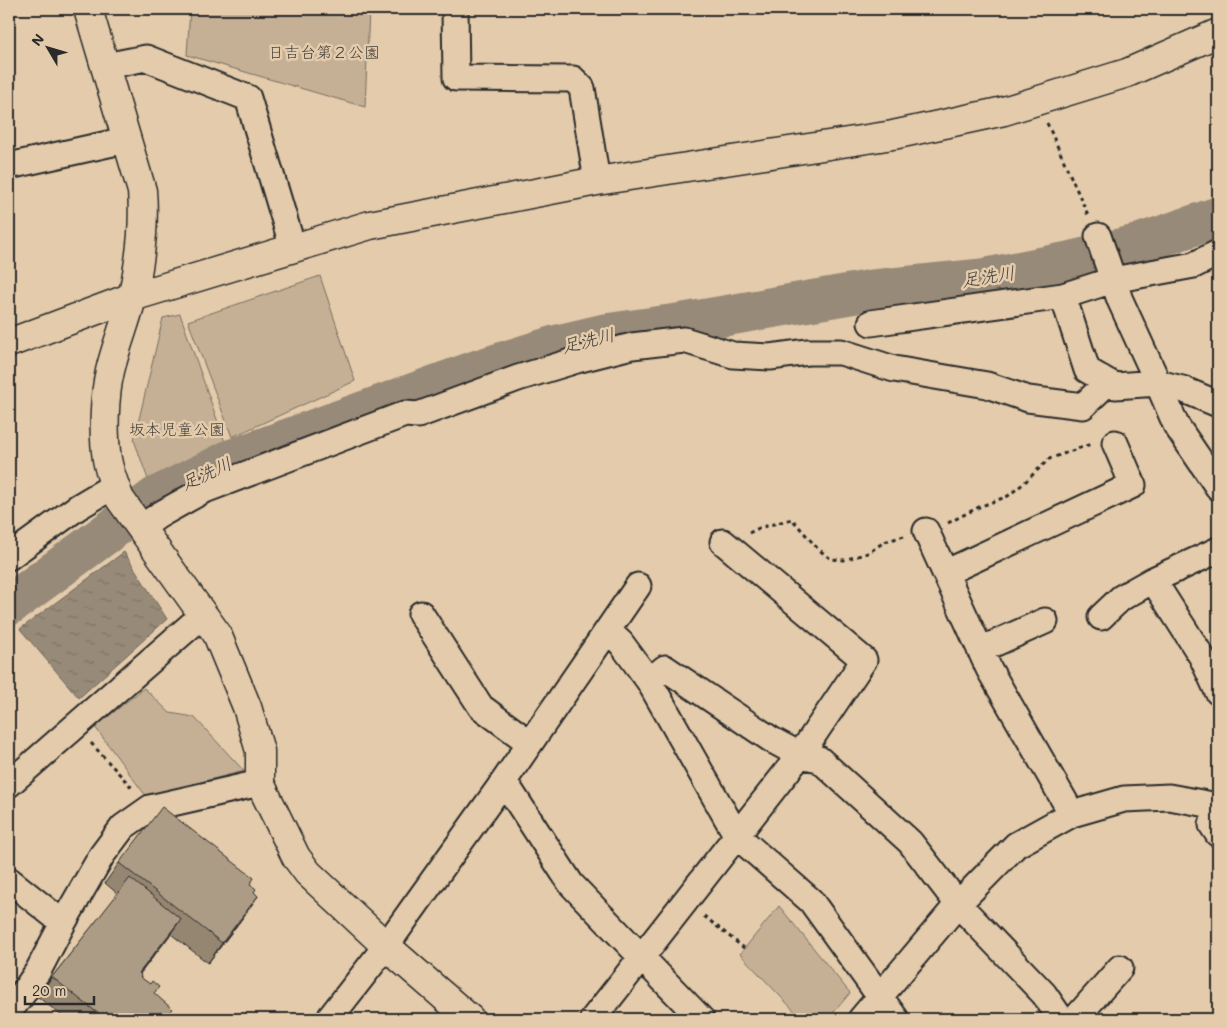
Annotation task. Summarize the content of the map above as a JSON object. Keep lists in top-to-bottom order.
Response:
{
  "water": ["足洗川"],
  "parks": ["日吉台第２公園", "坂本児童公園"],
  "scale_bar": "20 m",
  "north": "top left"
}
